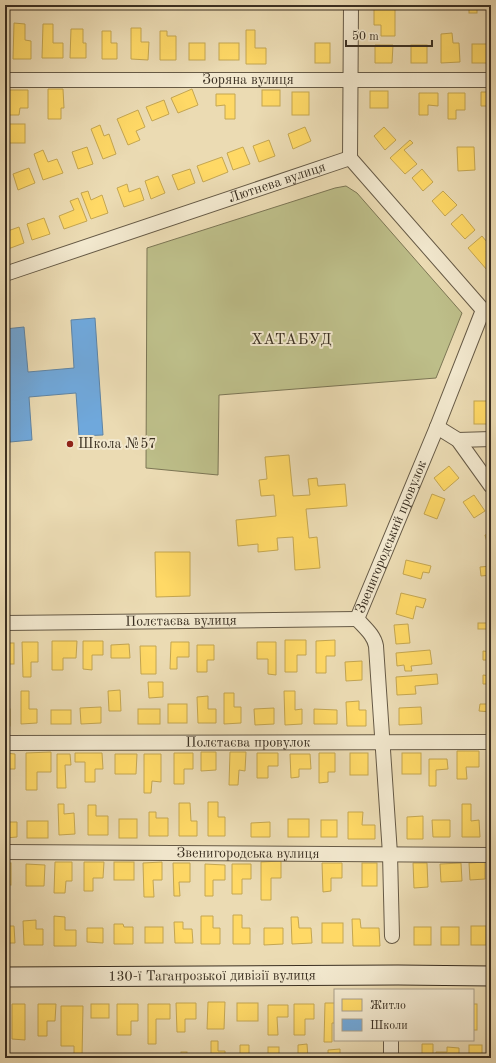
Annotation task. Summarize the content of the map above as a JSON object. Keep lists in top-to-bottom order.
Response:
{
  "streets": {
    "street": [
      "Зоряна вулиця",
      "Лютнева вулиця",
      "Звенигородський провулок",
      "Полєтаєва вулиця",
      "Полєтаєва провулок",
      "Звенигородська вулиця",
      "130-ї Таганрозької дивізії вулиця"
    ]
  },
  "crossings": [
    ["Звенигородський провулок", "Полєтаєва вулиця"],
    ["Звенигородський провулок", "Полєтаєва провулок"],
    ["Звенигородський провулок", "Звенигородська вулиця"]
  ],
  "districts": ["ХАТАБУД"],
  "places": ["Школа №57"],
  "legend": ["Житло", "Школи"],
  "scale_bar": "50 m"
}
